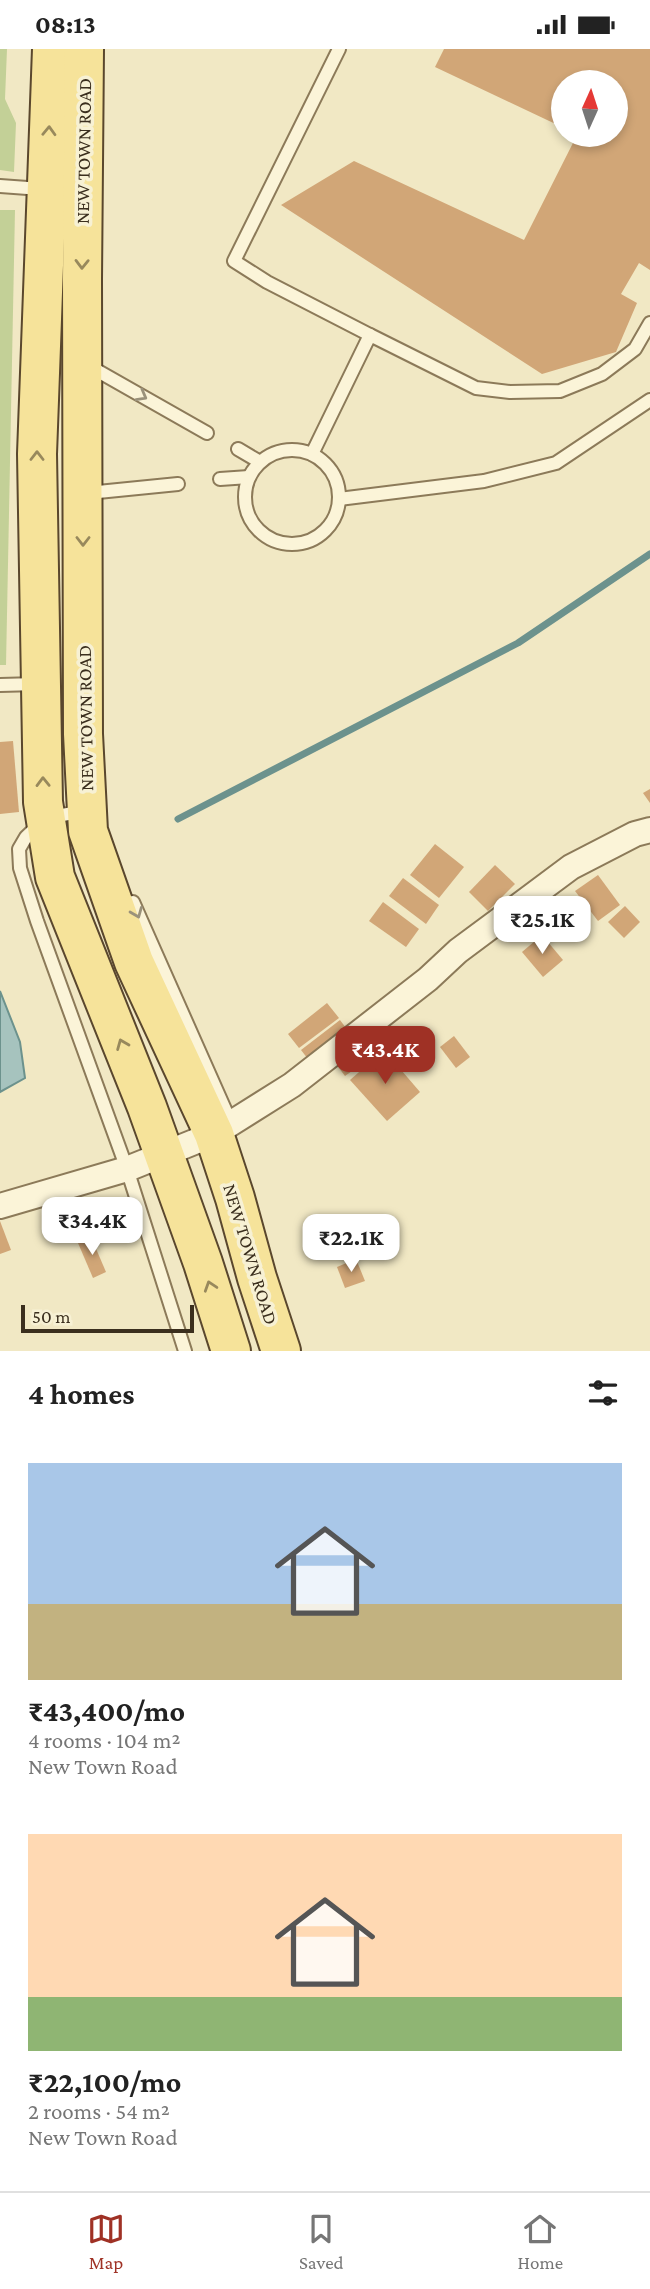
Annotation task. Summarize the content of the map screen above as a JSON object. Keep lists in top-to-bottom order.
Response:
{
  "streets": {
    "main road": ["NEW TOWN ROAD"]
  },
  "scale_bar": "50 m",
  "north": "top",
  "page": {
    "status": "08:13",
    "price": [
      "₹25.1K",
      "₹43.4K",
      "₹34.4K",
      "₹22.1K"
    ],
    "scale": "50 m",
    "heading": "4 homes",
    "list": [
      {
        "name": "₹43,400/mo",
        "note": "4 rooms · 104 m² · New Town Road"
      },
      {
        "name": "₹22,100/mo",
        "note": "2 rooms · 54 m² · New Town Road"
      }
    ],
    "tabs": ["Map", "Saved", "Home"]
  }
}
